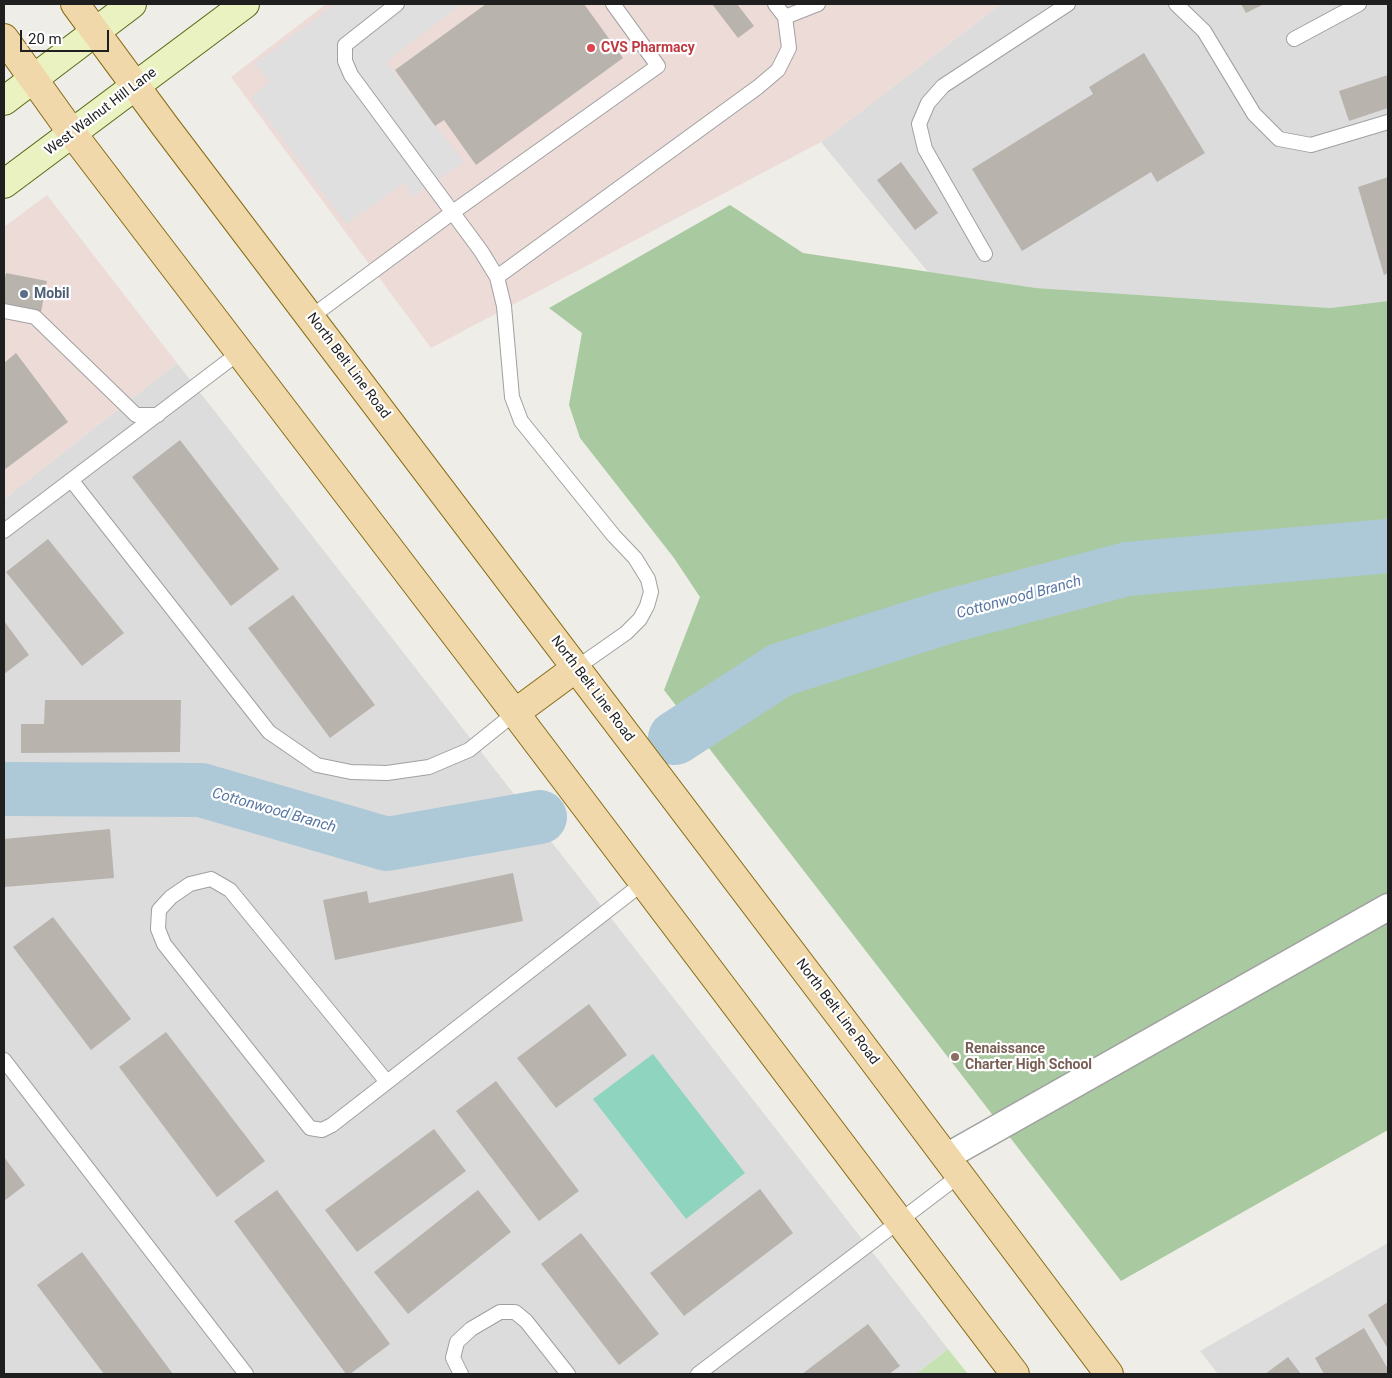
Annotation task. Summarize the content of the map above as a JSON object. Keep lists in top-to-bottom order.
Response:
{
  "streets": {
    "main road": ["West Walnut Hill Lane", "North Belt Line Road"]
  },
  "crossings": [
    ["West Walnut Hill Lane", "North Belt Line Road"]
  ],
  "water": ["Cottonwood Branch"],
  "places": ["CVS Pharmacy", "Mobil", "Renaissance Charter High School"],
  "scale_bar": "20 m"
}
